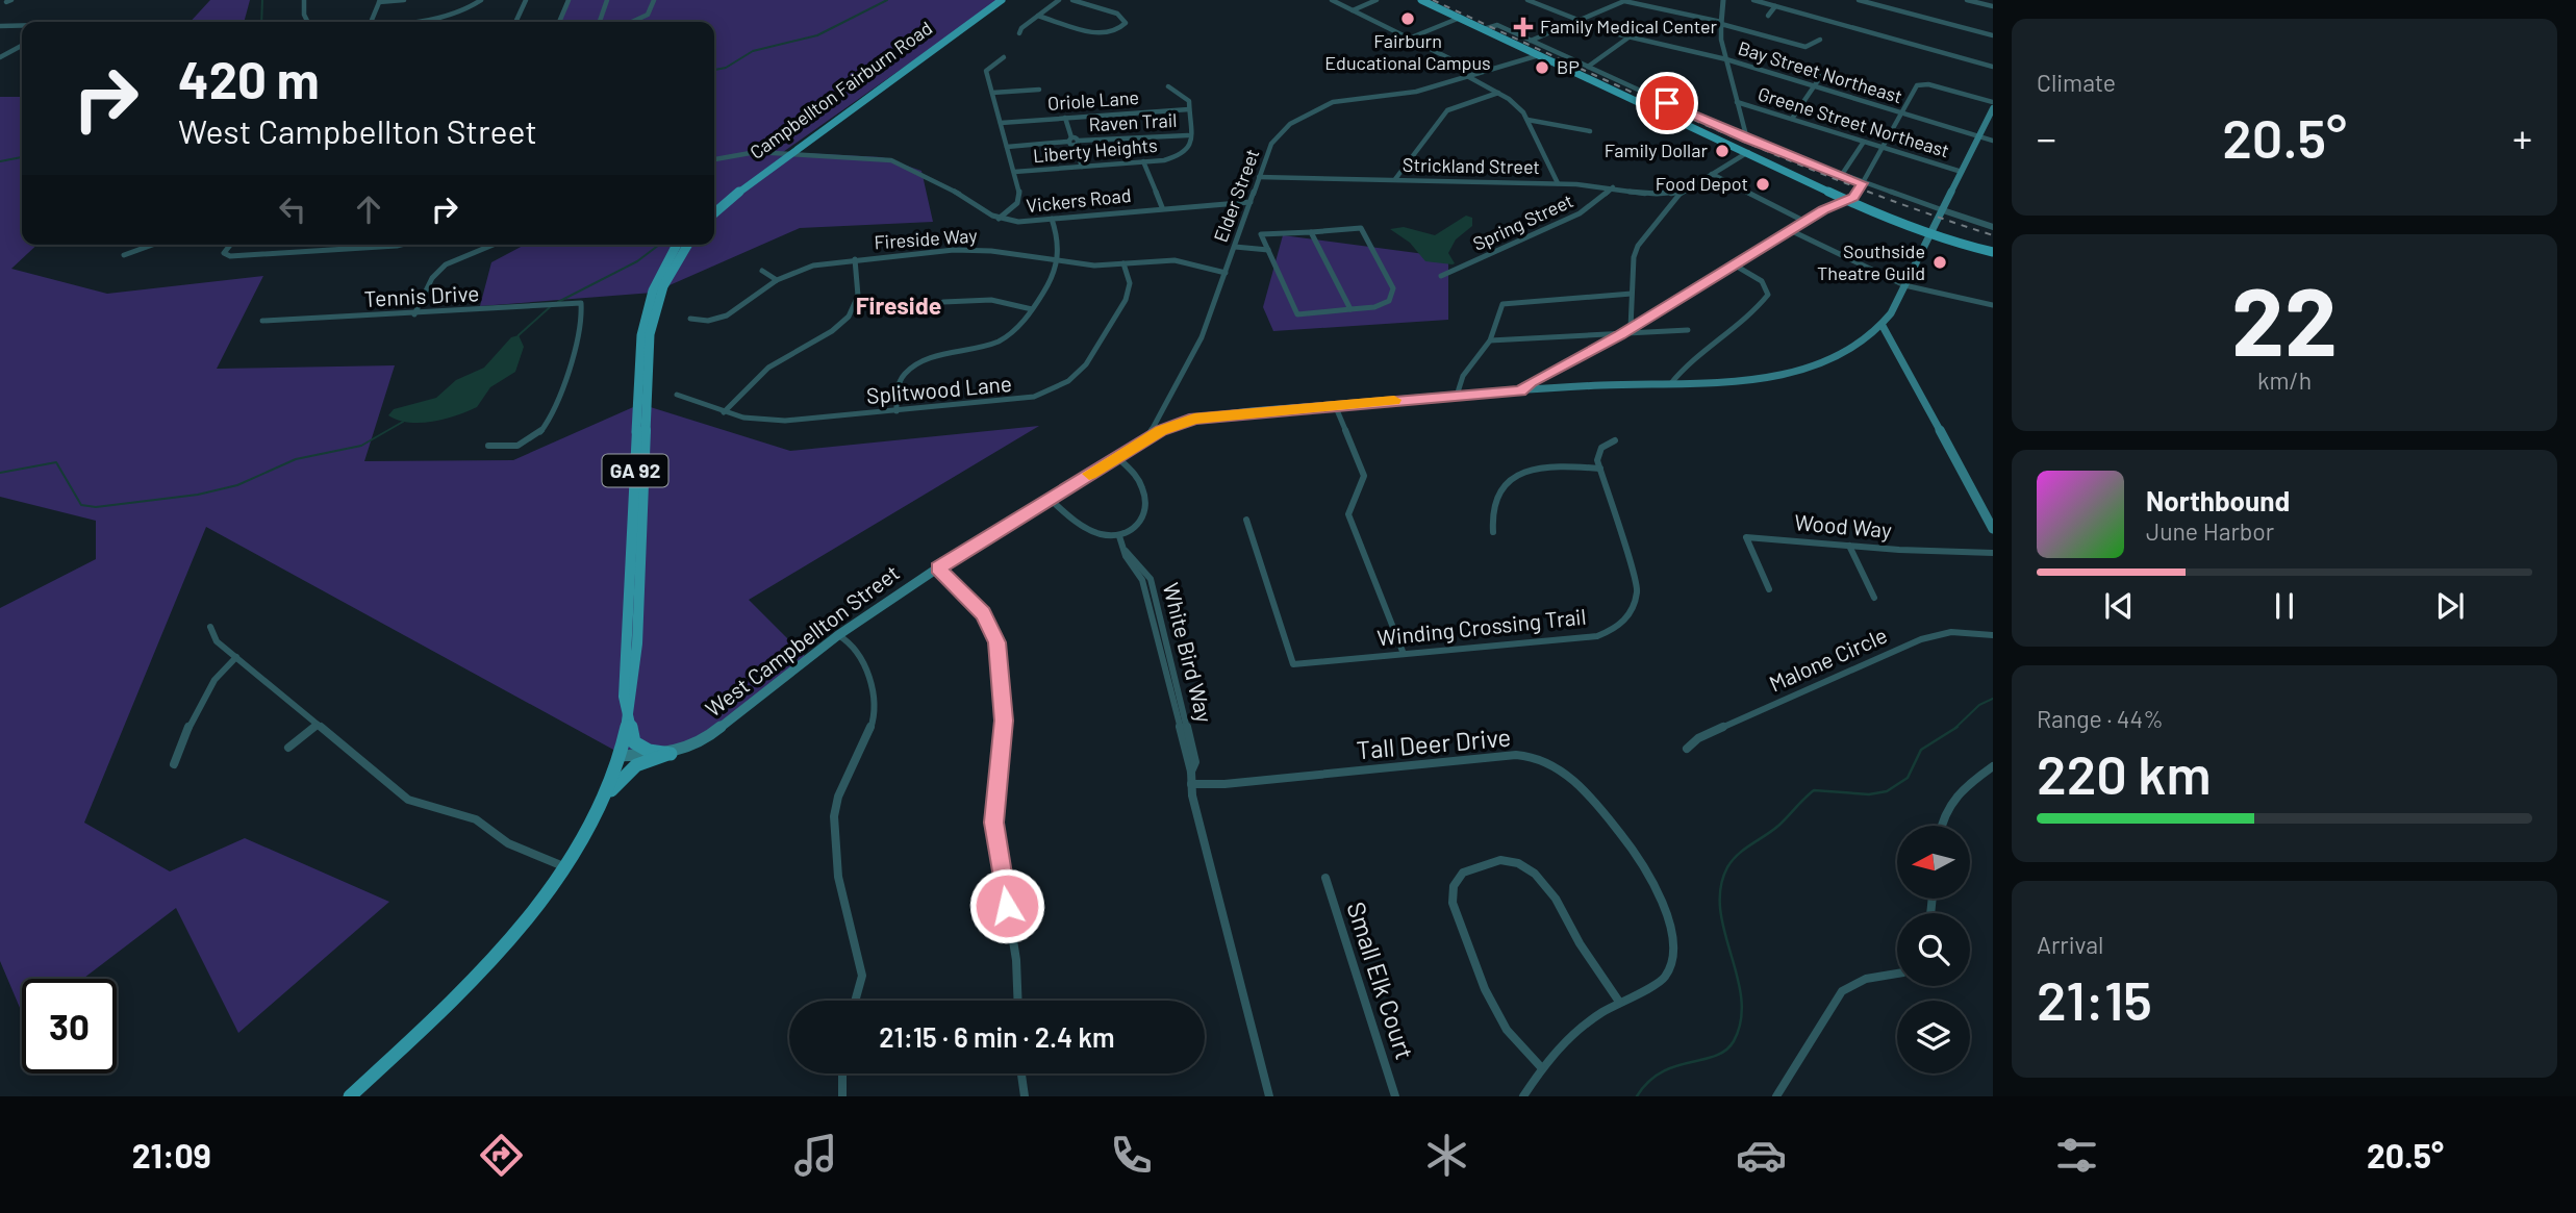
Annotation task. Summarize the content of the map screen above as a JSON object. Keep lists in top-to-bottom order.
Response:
{
  "streets": {
    "main road": ["Campbellton Fairburn Road", "GA 92", "West Campbellton Street"],
    "street": [
      "Bay Street Northeast",
      "Oriole Lane",
      "Raven Trail",
      "Greene Street Northeast",
      "Liberty Heights",
      "Strickland Street",
      "Elder Street",
      "Vickers Road",
      "Spring Street",
      "Fireside Way",
      "Tennis Drive",
      "Splitwood Lane",
      "Wood Way",
      "Winding Crossing Trail",
      "White Bird Way",
      "Malone Circle",
      "Tall Deer Drive",
      "Small Elk Court"
    ]
  },
  "crossings": [
    ["Bay Street Northeast", "West Campbellton Street"],
    ["Oriole Lane", "Liberty Heights"],
    ["Raven Trail", "Liberty Heights"],
    ["Greene Street Northeast", "West Campbellton Street"],
    ["Strickland Street", "Elder Street"],
    ["Strickland Street", "Spring Street"],
    ["Elder Street", "Vickers Road"],
    ["Elder Street", "Fireside Way"],
    ["Elder Street", "West Campbellton Street"],
    ["Fireside Way", "Splitwood Lane"],
    ["GA 92", "West Campbellton Street"],
    ["White Bird Way", "Tall Deer Drive"]
  ],
  "districts": ["Fireside"],
  "places": {
    "other": [
      "Fairburn Educational Campus",
      "BP",
      "Family Dollar",
      "Food Depot",
      "Southside Theatre Guild"
    ],
    "health": ["Family Medical Center"]
  },
  "north": "left",
  "page": {
    "tile": [
      "Climate",
      ["22", "km/h"],
      ["Range · 44%", "220 km"],
      ["Arrival", "21:15"]
    ],
    "turn": ["420 m", "West Campbellton Street"],
    "heat": ["−", "20.5°", "+"],
    "song": ["Northbound", "June Harbor"],
    "limit": "30",
    "trip": "21:15 · 6 min · 2.4 km",
    "tabs": ["21:09", "20.5°"]
  }
}
